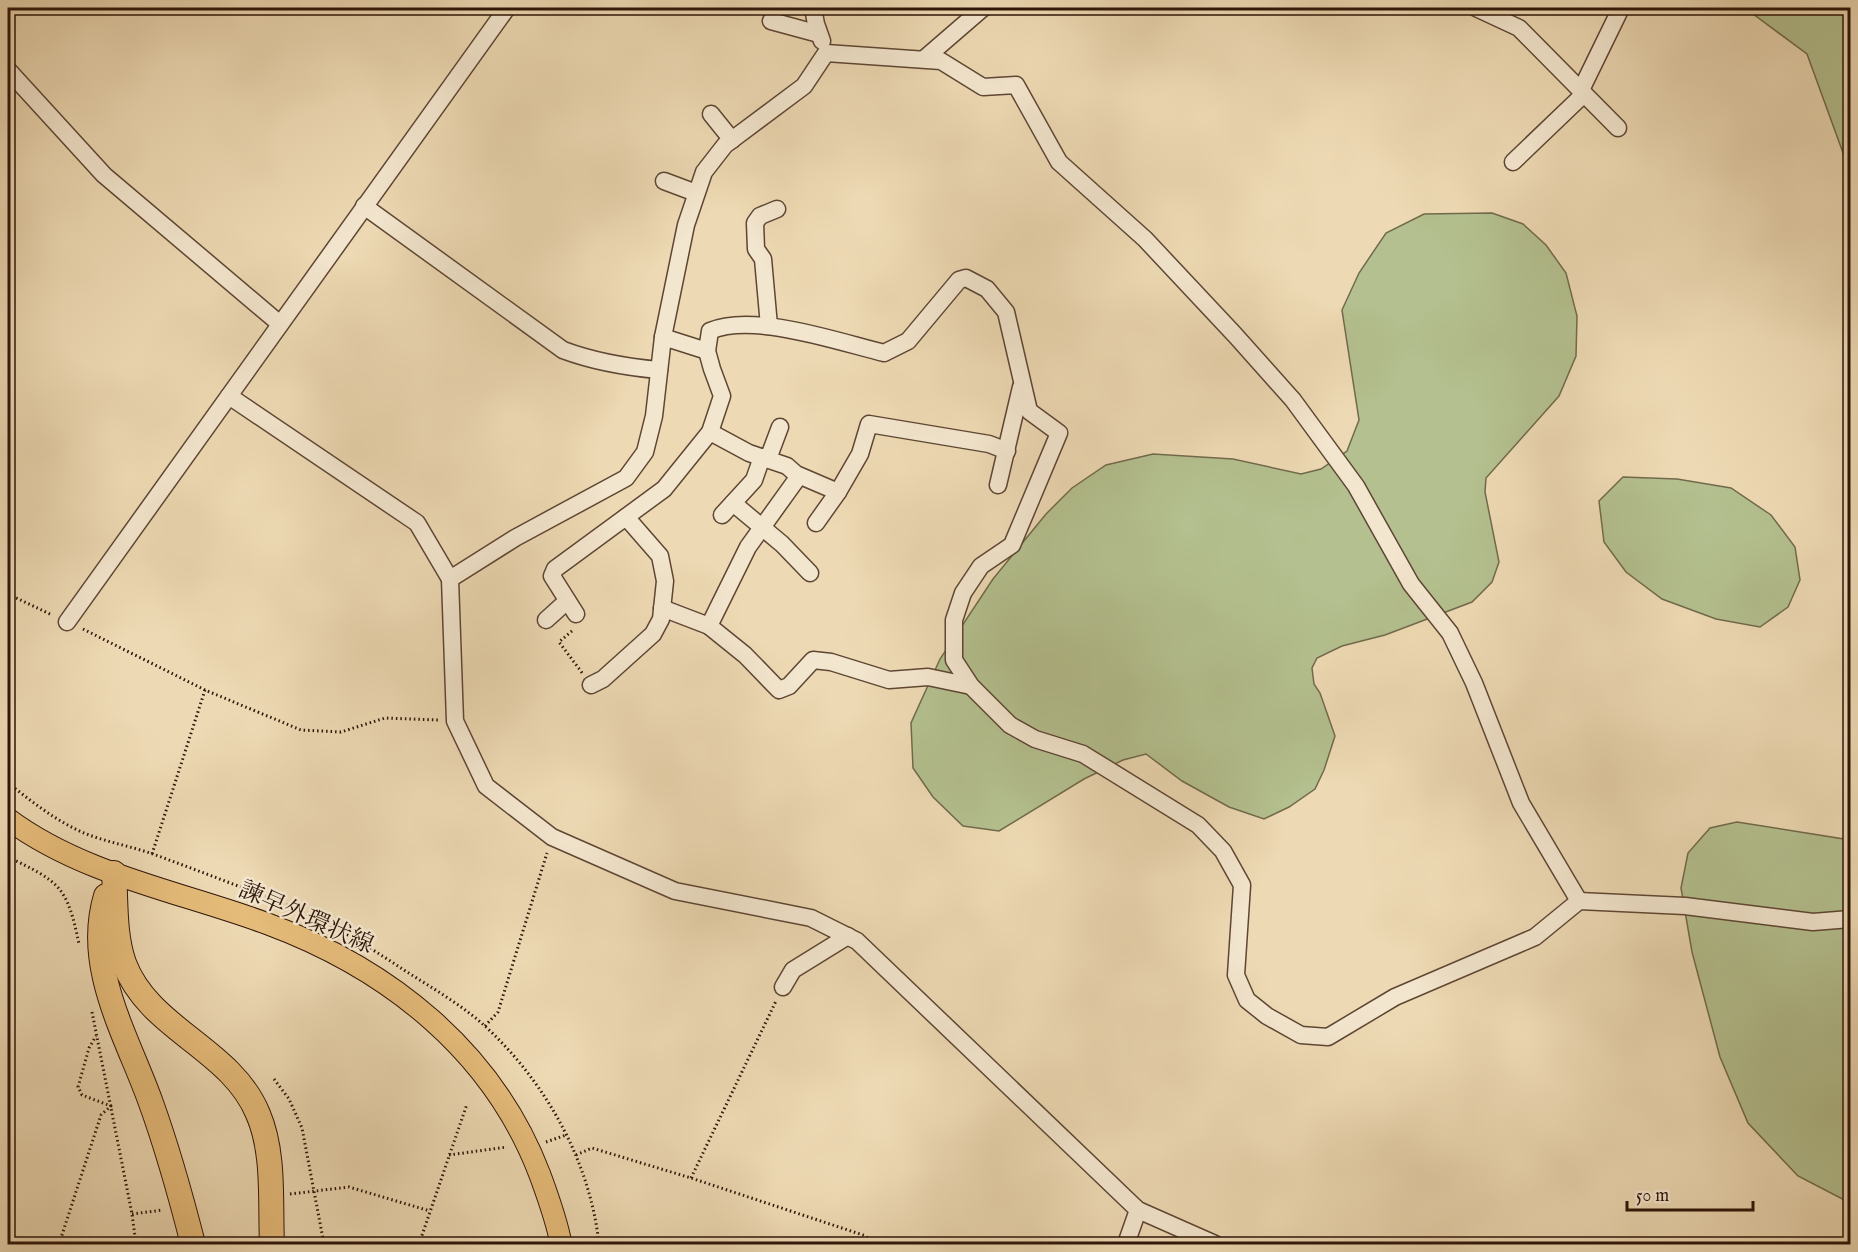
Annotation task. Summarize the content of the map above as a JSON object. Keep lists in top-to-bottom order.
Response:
{
  "streets": {
    "main road": ["諫早外環状線"]
  },
  "scale_bar": "50 m"
}
